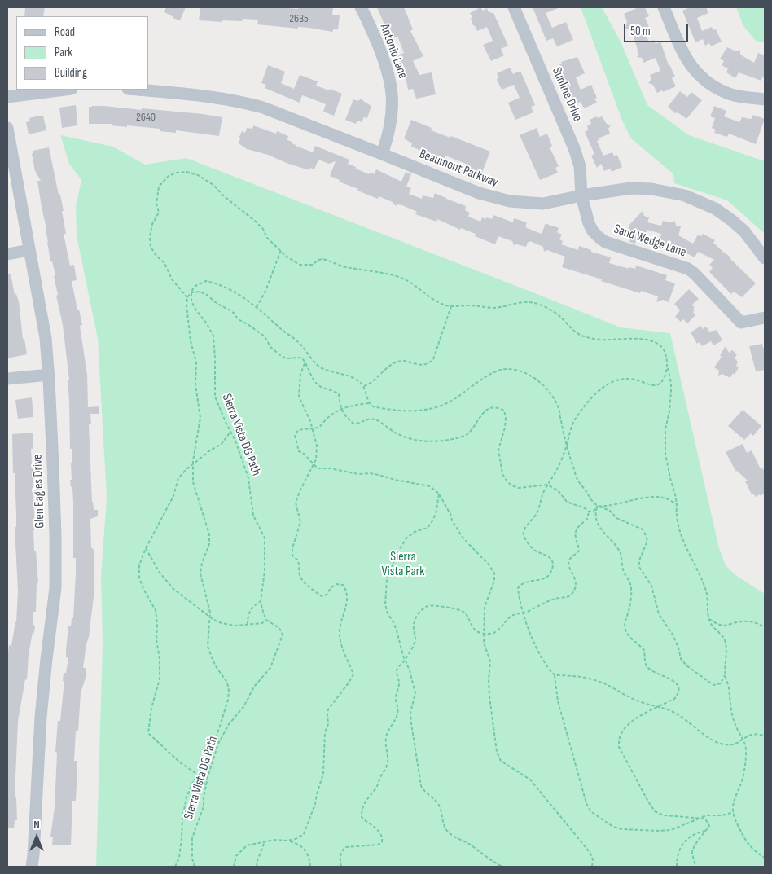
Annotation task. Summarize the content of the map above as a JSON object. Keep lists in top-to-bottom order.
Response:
{
  "streets": {
    "street": [
      "Antonio Lane",
      "Sunline Drive",
      "Beaumont Parkway",
      "Sand Wedge Lane",
      "Glen Eagles Drive"
    ],
    "path": ["Sierra Vista DG Path"]
  },
  "crossings": [
    ["Antonio Lane", "Beaumont Parkway"],
    ["Sunline Drive", "Beaumont Parkway"],
    ["Sunline Drive", "Sand Wedge Lane"],
    ["Beaumont Parkway", "Sand Wedge Lane"]
  ],
  "parks": ["Sierra Vista Park"],
  "house_numbers": ["2635", "2640"],
  "legend": ["Road", "Park", "Building"],
  "scale_bar": "50 m",
  "north": "top"
}
